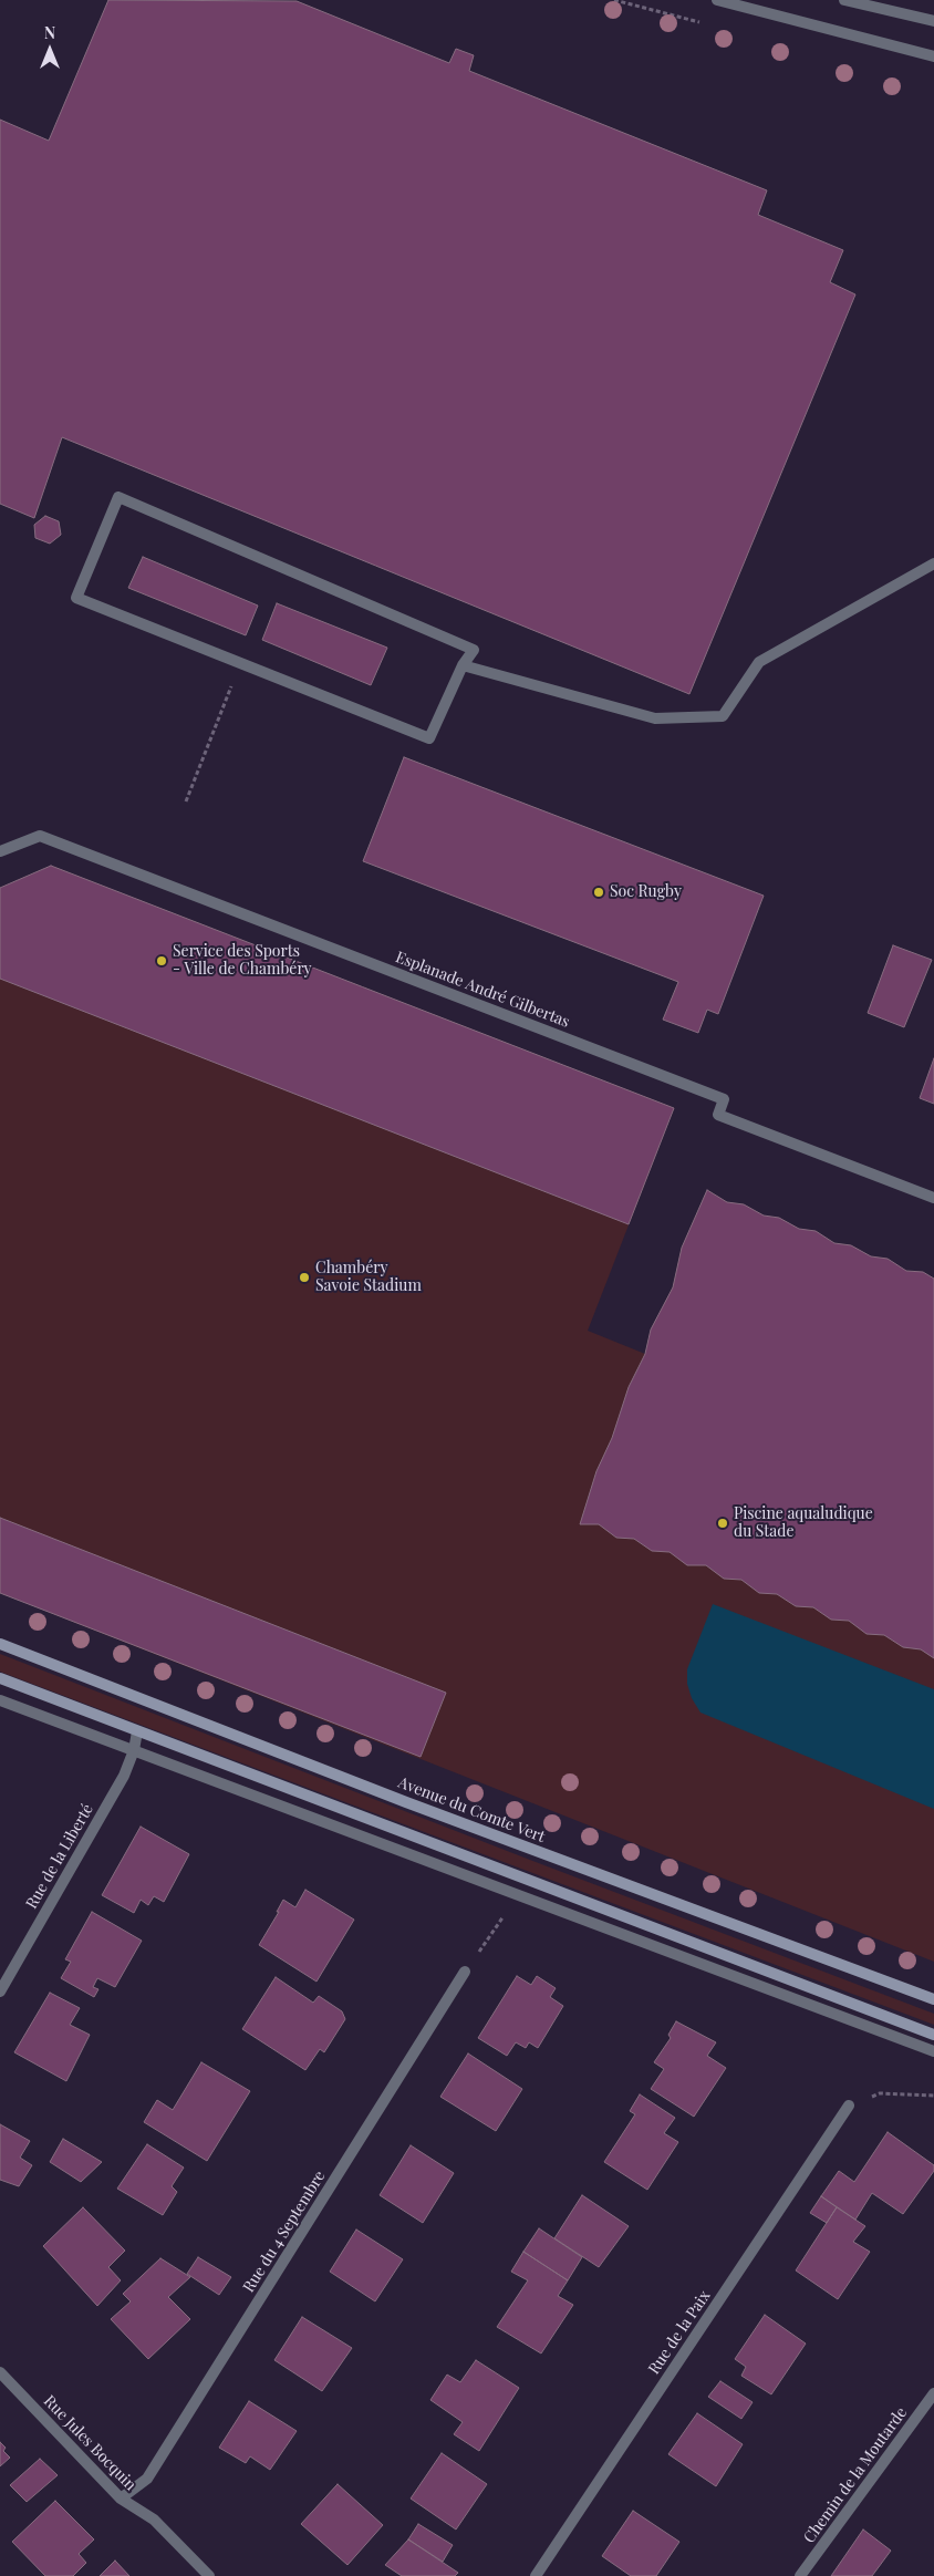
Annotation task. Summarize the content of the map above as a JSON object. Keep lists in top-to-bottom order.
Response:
{
  "streets": {
    "main road": ["Avenue du Comte Vert"],
    "street": [
      "Esplanade André Gilbertas",
      "Rue de la Liberté",
      "Rue du 4 Septembre",
      "Rue de la Paix",
      "Rue Jules Bocquin",
      "Chemin de la Moutarde"
    ]
  },
  "crossings": [
    ["Rue du 4 Septembre", "Rue Jules Bocquin"]
  ],
  "places": [
    "Soc Rugby",
    "Service des Sports - Ville de Chambéry",
    "Chambéry Savoie Stadium",
    "Piscine aqualudique du Stade"
  ],
  "north": "top"
}
